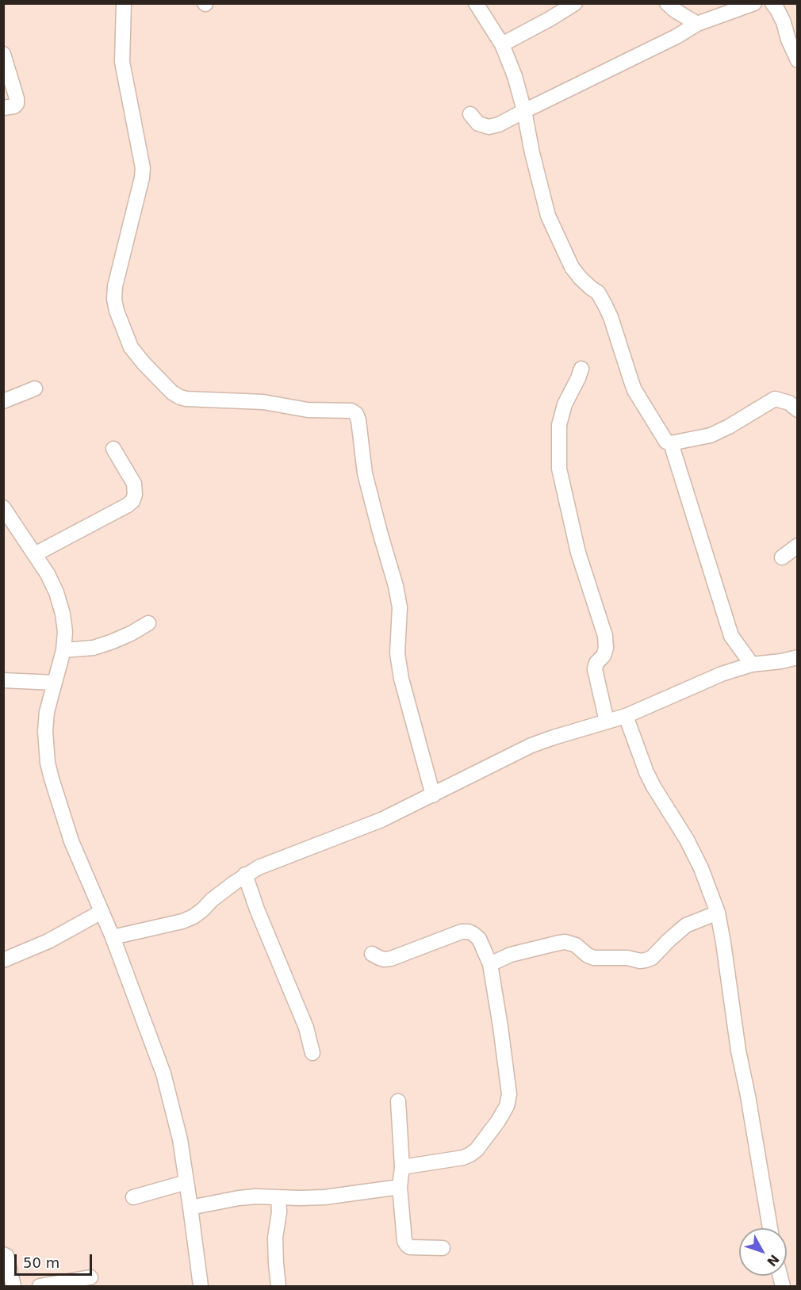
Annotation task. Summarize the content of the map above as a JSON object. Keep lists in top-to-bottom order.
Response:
{
  "scale_bar": "50 m",
  "north": "bottom right"
}
